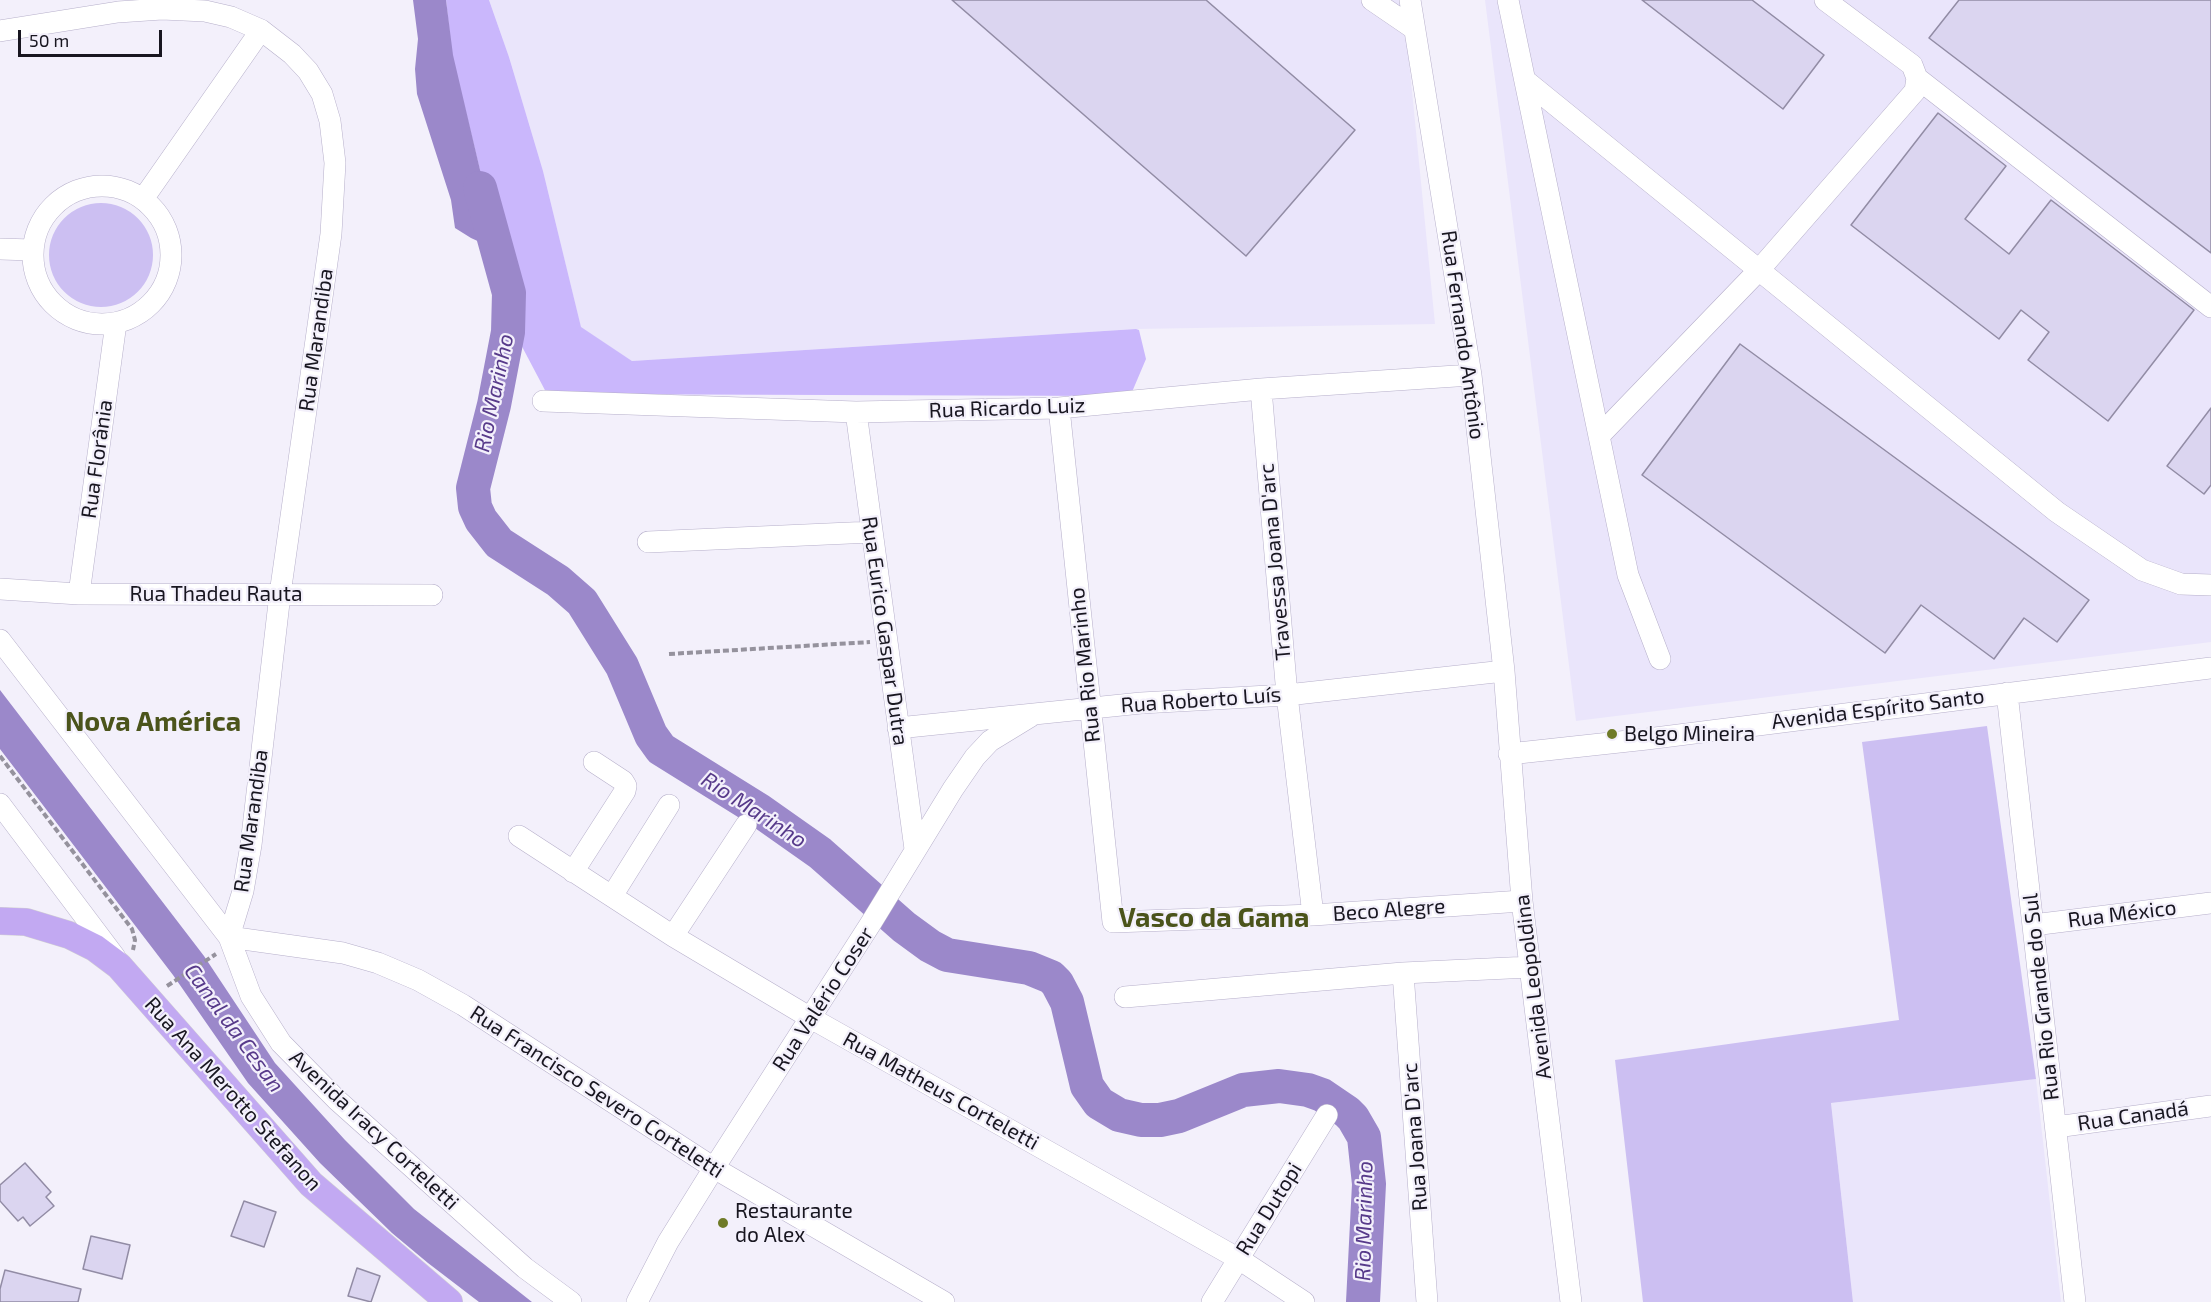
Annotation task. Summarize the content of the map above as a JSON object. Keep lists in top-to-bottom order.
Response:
{
  "streets": {
    "main road": ["Rua Ana Merotto Stefanon"],
    "street": [
      "Rua Fernando Antônio",
      "Rua Marandiba",
      "Rua Ricardo Luiz",
      "Rua Florânia",
      "Travessa Joana D'arc",
      "Rua Thadeu Rauta",
      "Rua Eurico Gaspar Dutra",
      "Rua Rio Marinho",
      "Rua Roberto Luís",
      "Avenida Espírito Santo",
      "Beco Alegre",
      "Rua México",
      "Avenida Leopoldina",
      "Rua Rio Grande do Sul",
      "Rua Valério Coser",
      "Rua Matheus Corteletti",
      "Rua Francisco Severo Corteletti",
      "Rua Canadá",
      "Avenida Iracy Corteletti",
      "Rua Joana D'arc",
      "Rua Dutopi"
    ]
  },
  "crossings": [
    ["Rua Fernando Antônio", "Rua Ricardo Luiz"],
    ["Rua Fernando Antônio", "Rua Roberto Luís"],
    ["Rua Fernando Antônio", "Avenida Leopoldina"],
    ["Rua Marandiba", "Rua Thadeu Rauta"],
    ["Rua Marandiba", "Rua Francisco Severo Corteletti"],
    ["Rua Marandiba", "Avenida Iracy Corteletti"],
    ["Rua Ricardo Luiz", "Travessa Joana D'arc"],
    ["Rua Ricardo Luiz", "Rua Eurico Gaspar Dutra"],
    ["Rua Ricardo Luiz", "Rua Rio Marinho"],
    ["Rua Florânia", "Rua Thadeu Rauta"],
    ["Travessa Joana D'arc", "Rua Roberto Luís"],
    ["Travessa Joana D'arc", "Beco Alegre"],
    ["Rua Eurico Gaspar Dutra", "Rua Roberto Luís"],
    ["Rua Eurico Gaspar Dutra", "Rua Valério Coser"],
    ["Rua Rio Marinho", "Rua Roberto Luís"],
    ["Rua Rio Marinho", "Beco Alegre"],
    ["Rua Roberto Luís", "Avenida Leopoldina"],
    ["Rua Roberto Luís", "Rua Valério Coser"],
    ["Avenida Espírito Santo", "Avenida Leopoldina"],
    ["Avenida Espírito Santo", "Rua Rio Grande do Sul"],
    ["Beco Alegre", "Avenida Leopoldina"],
    ["Rua México", "Rua Rio Grande do Sul"],
    ["Rua Rio Grande do Sul", "Rua Canadá"],
    ["Rua Valério Coser", "Rua Matheus Corteletti"],
    ["Rua Valério Coser", "Rua Francisco Severo Corteletti"],
    ["Rua Matheus Corteletti", "Rua Dutopi"],
    ["Rua Francisco Severo Corteletti", "Avenida Iracy Corteletti"]
  ],
  "districts": ["Nova América", "Vasco da Gama"],
  "water": ["Rio Marinho", "Canal da Cesan"],
  "places": ["Belgo Mineira", "Restaurante do Alex"],
  "scale_bar": "50 m"
}
